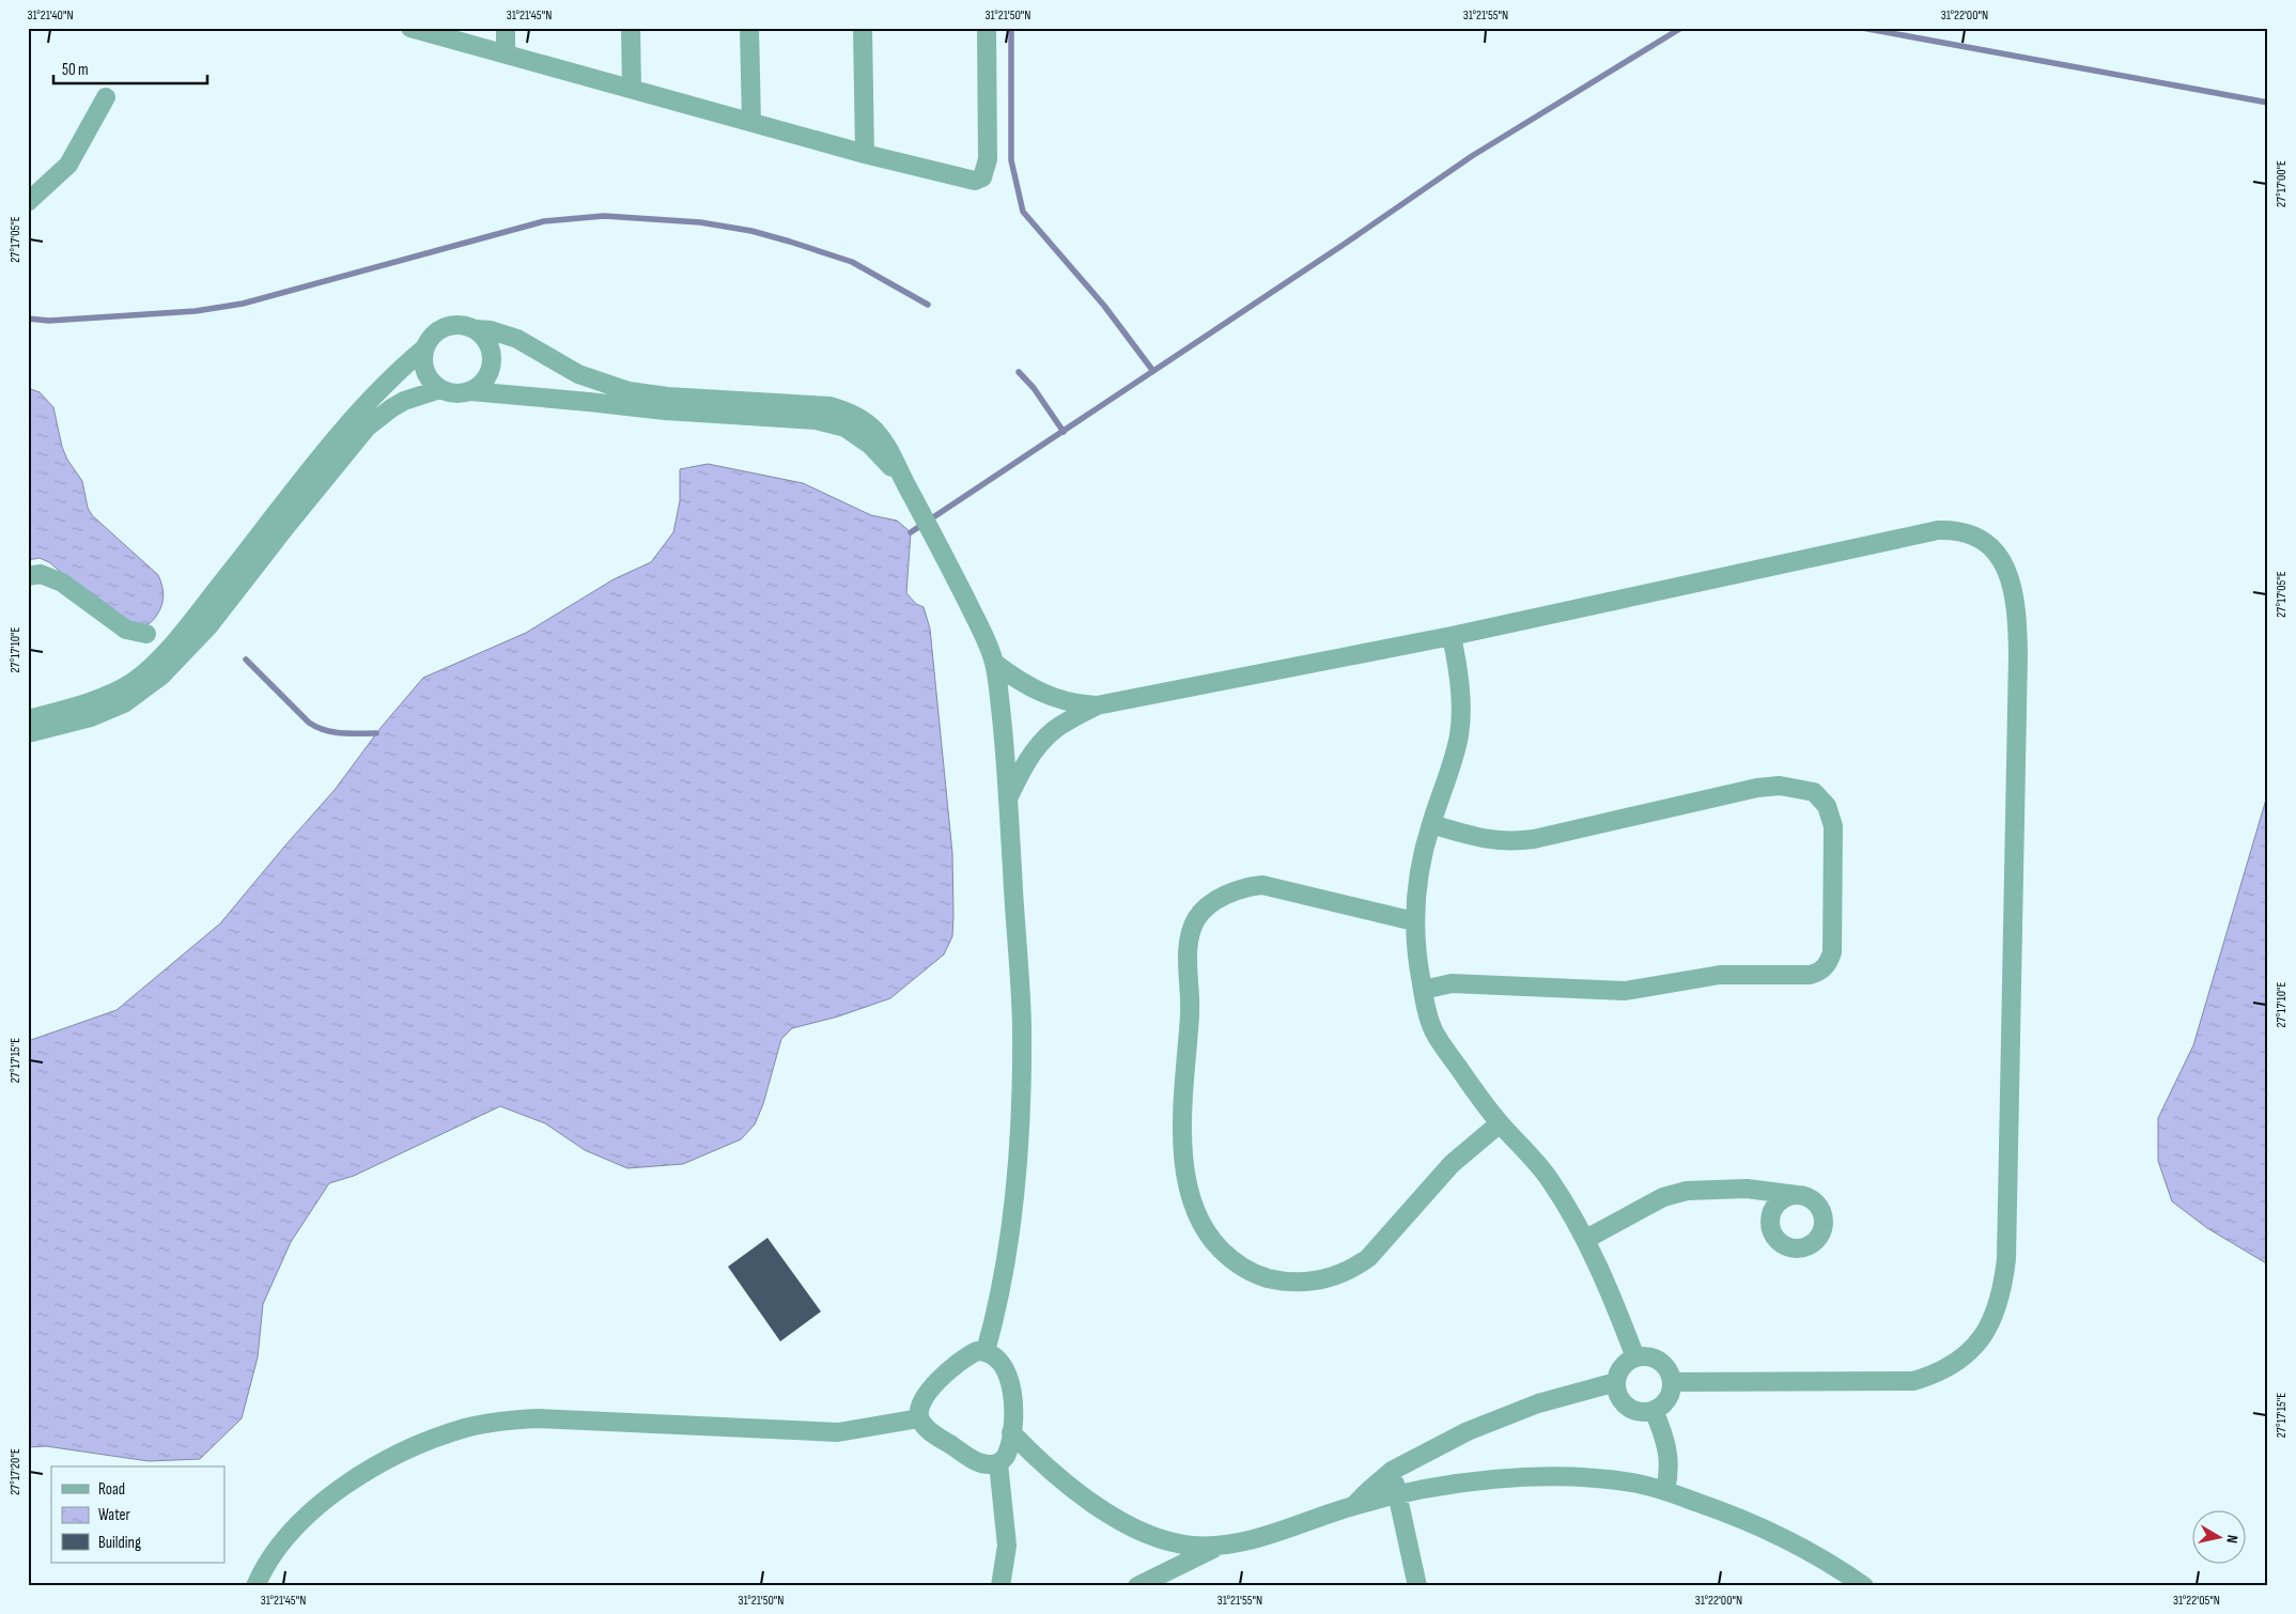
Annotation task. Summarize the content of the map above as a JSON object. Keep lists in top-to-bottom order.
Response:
{
  "legend": ["Road", "Water", "Building"],
  "scale_bar": "50 m",
  "north": "right",
  "coordinates": [
    "31°21'40\"N",
    "31°21'45\"N",
    "31°21'50\"N",
    "31°21'55\"N",
    "31°22'00\"N",
    "27°17'00\"E",
    "27°17'05\"E",
    "27°17'10\"E",
    "27°17'15\"E",
    "27°17'20\"E",
    "31°22'05\"N"
  ]
}
